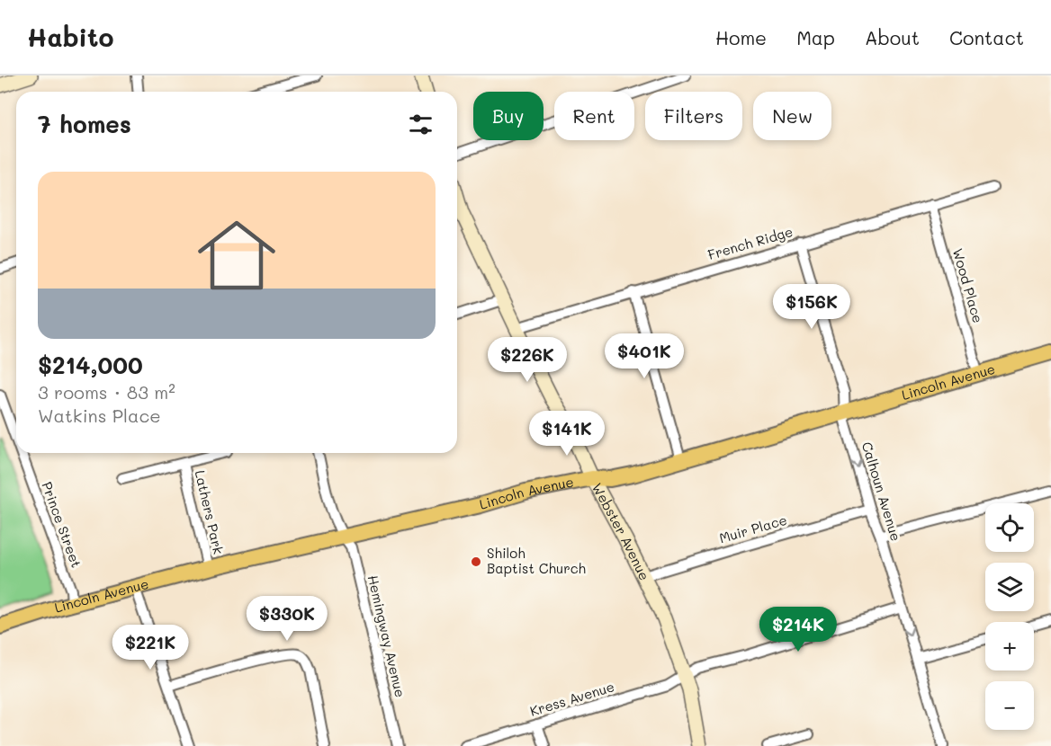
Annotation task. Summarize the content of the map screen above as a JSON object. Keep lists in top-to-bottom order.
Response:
{
  "streets": {
    "main road": ["Lincoln Avenue"],
    "street": [
      "French Ridge",
      "Wood Place",
      "Calhoun Avenue",
      "Lathers Park",
      "Prince Street",
      "Muir Place",
      "Webster Avenue",
      "Hemingway Avenue",
      "Kress Avenue"
    ]
  },
  "crossings": [
    ["French Ridge", "Wood Place"],
    ["French Ridge", "Calhoun Avenue"],
    ["French Ridge", "Webster Avenue"],
    ["Wood Place", "Lincoln Avenue"],
    ["Lincoln Avenue", "Calhoun Avenue"],
    ["Lincoln Avenue", "Lathers Park"],
    ["Lincoln Avenue", "Prince Street"],
    ["Lincoln Avenue", "Webster Avenue"],
    ["Lincoln Avenue", "Hemingway Avenue"],
    ["Calhoun Avenue", "Muir Place"],
    ["Calhoun Avenue", "Kress Avenue"],
    ["Muir Place", "Webster Avenue"],
    ["Webster Avenue", "Kress Avenue"]
  ],
  "places": ["Shiloh Baptist Church"],
  "page": {
    "header": "Habito",
    "nav": [
      "Home",
      "Map",
      "About",
      "Contact"
    ],
    "chip": [
      "Buy",
      "Rent",
      "Filters",
      "New"
    ],
    "heading": "7 homes",
    "list": [
      {
        "name": "$214,000",
        "note": "3 rooms · 83 m² · Watkins Place"
      }
    ],
    "price": [
      "$156K",
      "$401K",
      "$226K",
      "$141K",
      "$330K",
      "$214K",
      "$221K"
    ],
    "map_buttons": ["+", "−"]
  }
}
